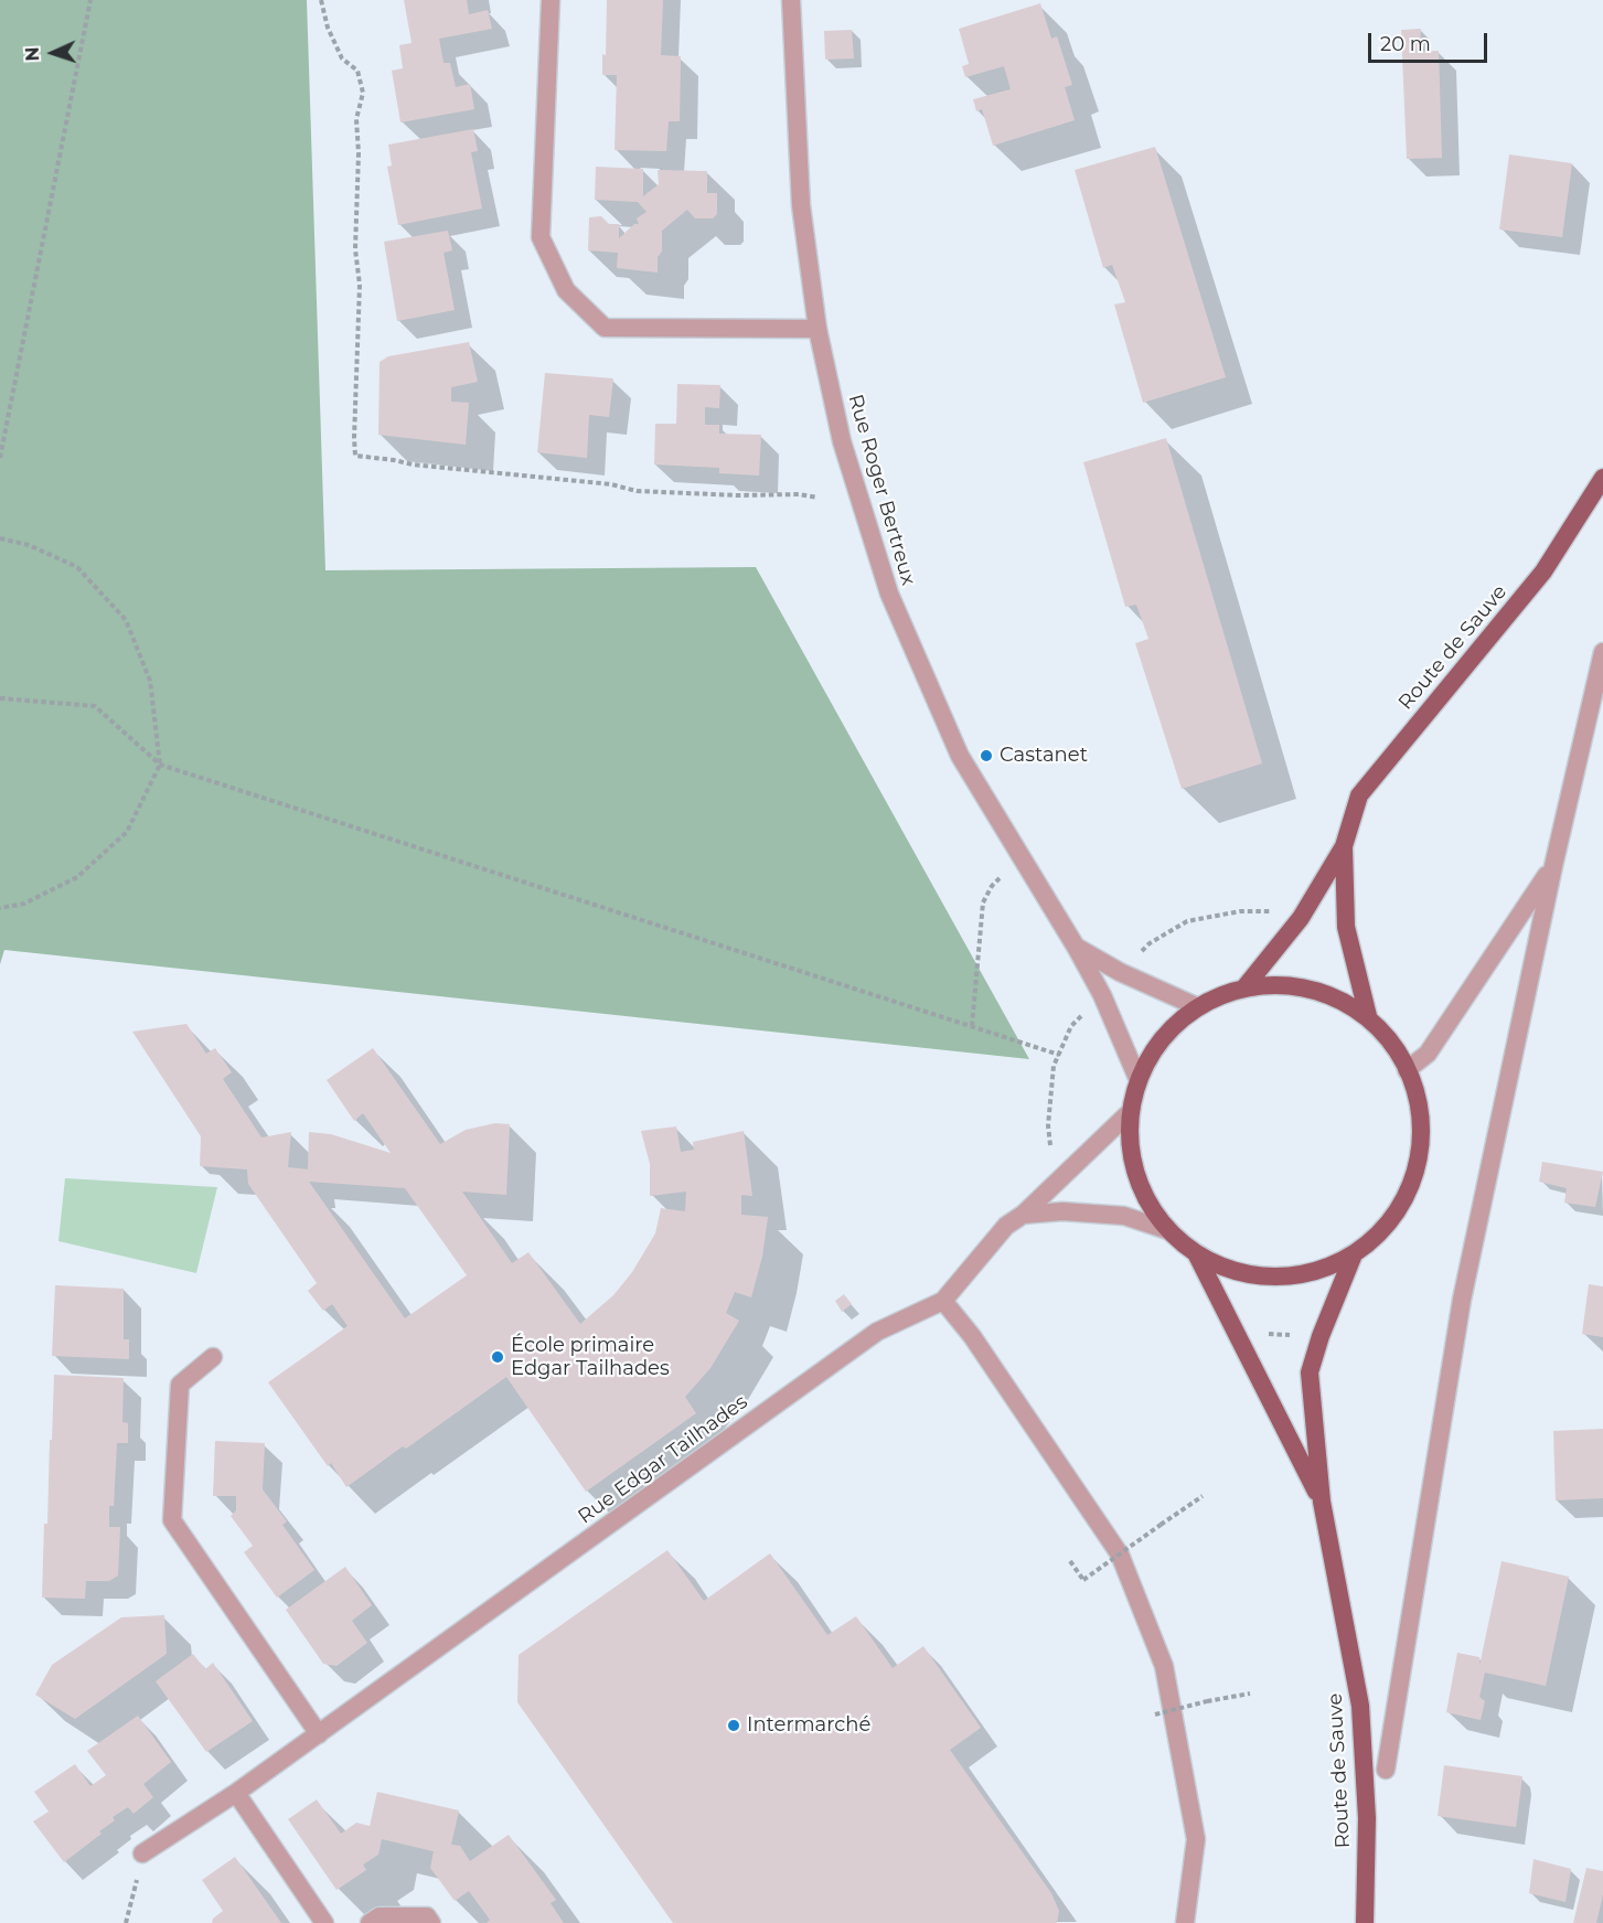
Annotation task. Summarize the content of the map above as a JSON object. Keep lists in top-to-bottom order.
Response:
{
  "streets": {
    "main road": ["Route de Sauve"],
    "street": ["Rue Roger Bertreux", "Rue Edgar Tailhades"]
  },
  "places": ["Castanet", "École primaire Edgar Tailhades", "Intermarché"],
  "scale_bar": "20 m",
  "north": "left"
}
